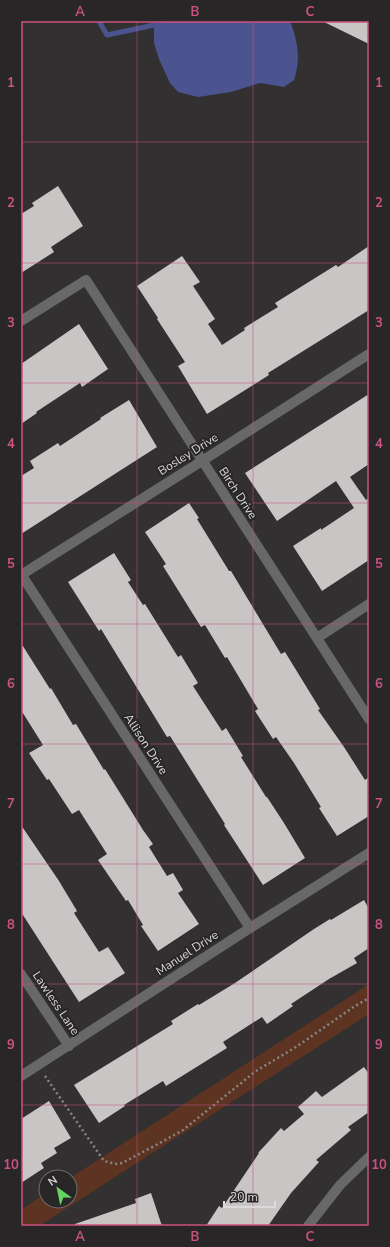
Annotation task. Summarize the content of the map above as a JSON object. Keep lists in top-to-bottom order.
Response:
{
  "streets": {
    "street": [
      "Bosley Drive",
      "Birch Drive",
      "Allison Drive",
      "Manuel Drive",
      "Lawless Lane"
    ]
  },
  "crossings": [
    ["Bosley Drive", "Birch Drive"],
    ["Bosley Drive", "Allison Drive"],
    ["Allison Drive", "Manuel Drive"],
    ["Manuel Drive", "Lawless Lane"]
  ],
  "scale_bar": "20 m",
  "north": "top left",
  "grid": {
    "columns": ["A", "B", "C"],
    "rows": [
      "1",
      "2",
      "3",
      "4",
      "5",
      "6",
      "7",
      "8",
      "9",
      "10"
    ]
  }
}
